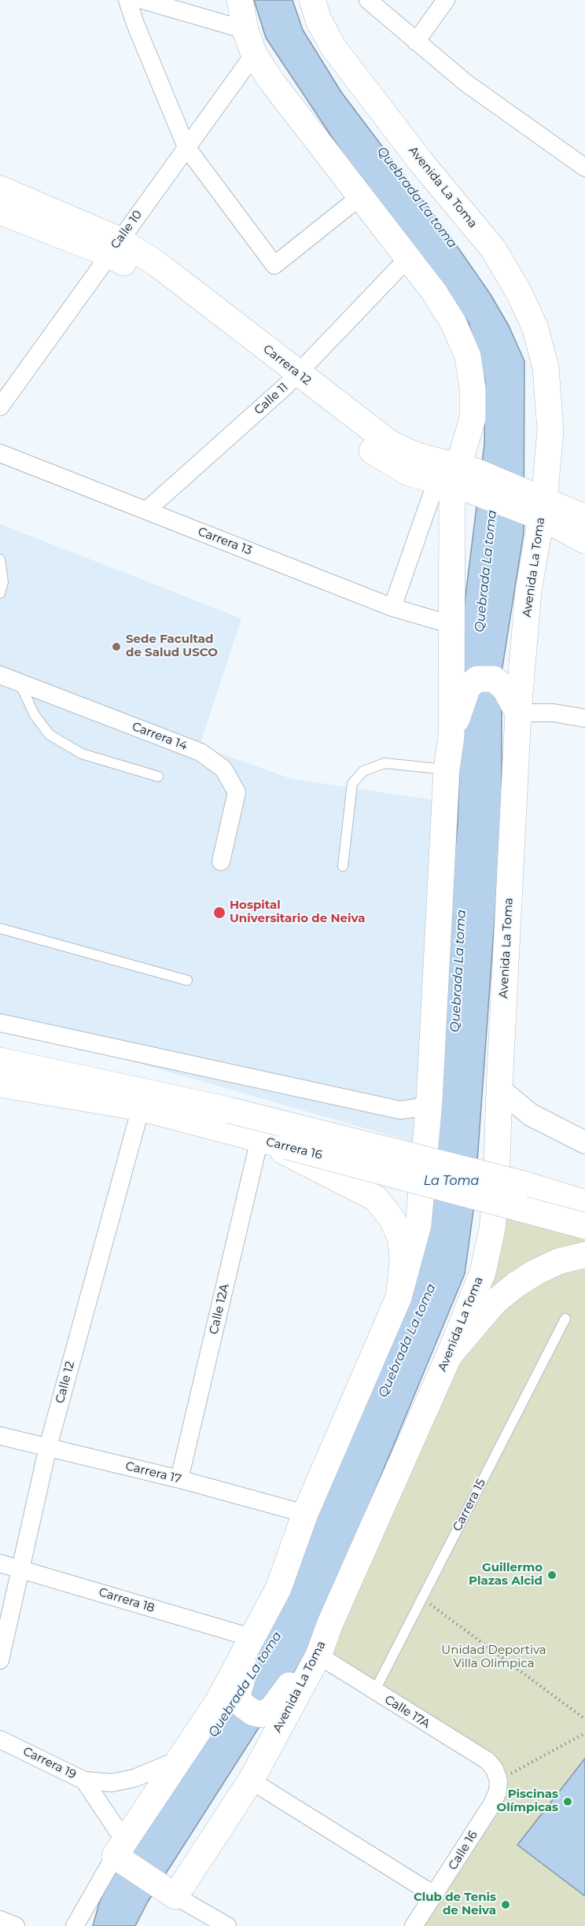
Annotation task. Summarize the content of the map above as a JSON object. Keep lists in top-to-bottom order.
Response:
{
  "streets": {
    "main road": [
      "Avenida La Toma",
      "Carrera 12",
      "Carrera 16",
      "Carrera 19"
    ],
    "street": [
      "Calle 10",
      "Calle 11",
      "Carrera 13",
      "Carrera 14",
      "Calle 12A",
      "Calle 12",
      "Carrera 17",
      "Carrera 18",
      "Calle 17A",
      "Calle 16"
    ],
    "lane": ["Carrera 15"]
  },
  "crossings": [
    ["Avenida La Toma", "Carrera 12"],
    ["Avenida La Toma", "Calle 17A"],
    ["Avenida La Toma", "Carrera 19"],
    ["Calle 10", "Carrera 12"],
    ["Carrera 12", "Calle 11"],
    ["Calle 11", "Carrera 13"],
    ["Carrera 16", "Calle 12A"],
    ["Carrera 16", "Calle 12"],
    ["Calle 12A", "Carrera 17"],
    ["Calle 12", "Carrera 17"],
    ["Calle 12", "Carrera 18"],
    ["Carrera 15", "Calle 17A"],
    ["Calle 17A", "Calle 16"]
  ],
  "water": ["Quebrada La toma", "La Toma"],
  "parks": ["Unidad Deportiva Villa Olimpica"],
  "places": [
    "Sede Facultad de Salud USCO",
    "Hospital Universitario de Neiva",
    "Guillermo Plazas Alcid",
    "Piscinas Olímpicas",
    "Club de Tenis de Neiva"
  ]
}
